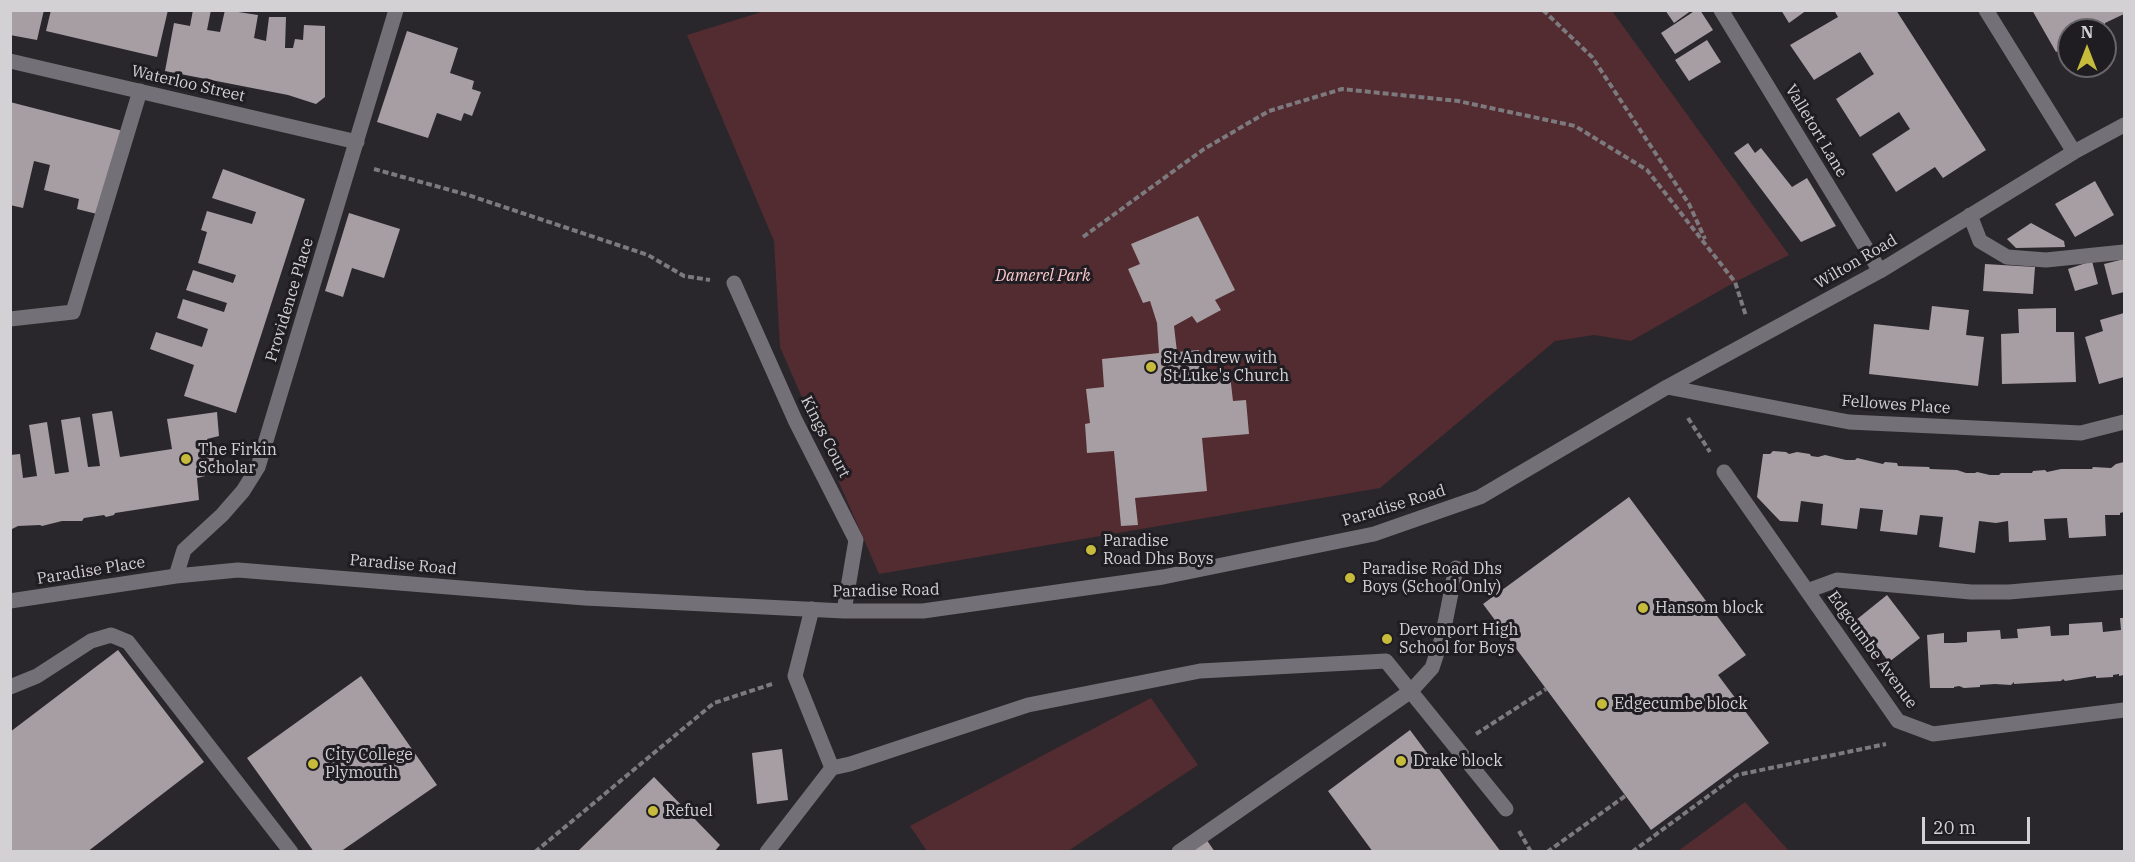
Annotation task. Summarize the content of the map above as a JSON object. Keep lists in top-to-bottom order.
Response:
{
  "streets": {
    "street": [
      "Waterloo Street",
      "Valletort Lane",
      "Wilton Road",
      "Providence Place",
      "Fellowes Place",
      "Kings Court",
      "Paradise Road",
      "Paradise Place",
      "Edgcumbe Avenue"
    ]
  },
  "crossings": [
    ["Waterloo Street", "Providence Place"],
    ["Valletort Lane", "Wilton Road"],
    ["Wilton Road", "Fellowes Place"],
    ["Wilton Road", "Paradise Road"],
    ["Providence Place", "Paradise Road"],
    ["Providence Place", "Paradise Place"],
    ["Kings Court", "Paradise Road"],
    ["Paradise Road", "Paradise Place"]
  ],
  "parks": ["Damerel Park"],
  "places": [
    "St Andrew with St Luke's Church",
    "The Firkin Scholar",
    "Paradise Road Dhs Boys",
    "Paradise Road Dhs Boys (School Only)",
    "Hansom block",
    "Devonport High School for Boys",
    "Edgecumbe block",
    "Drake block",
    "City College Plymouth",
    "Refuel"
  ],
  "scale_bar": "20 m",
  "north": "top"
}
